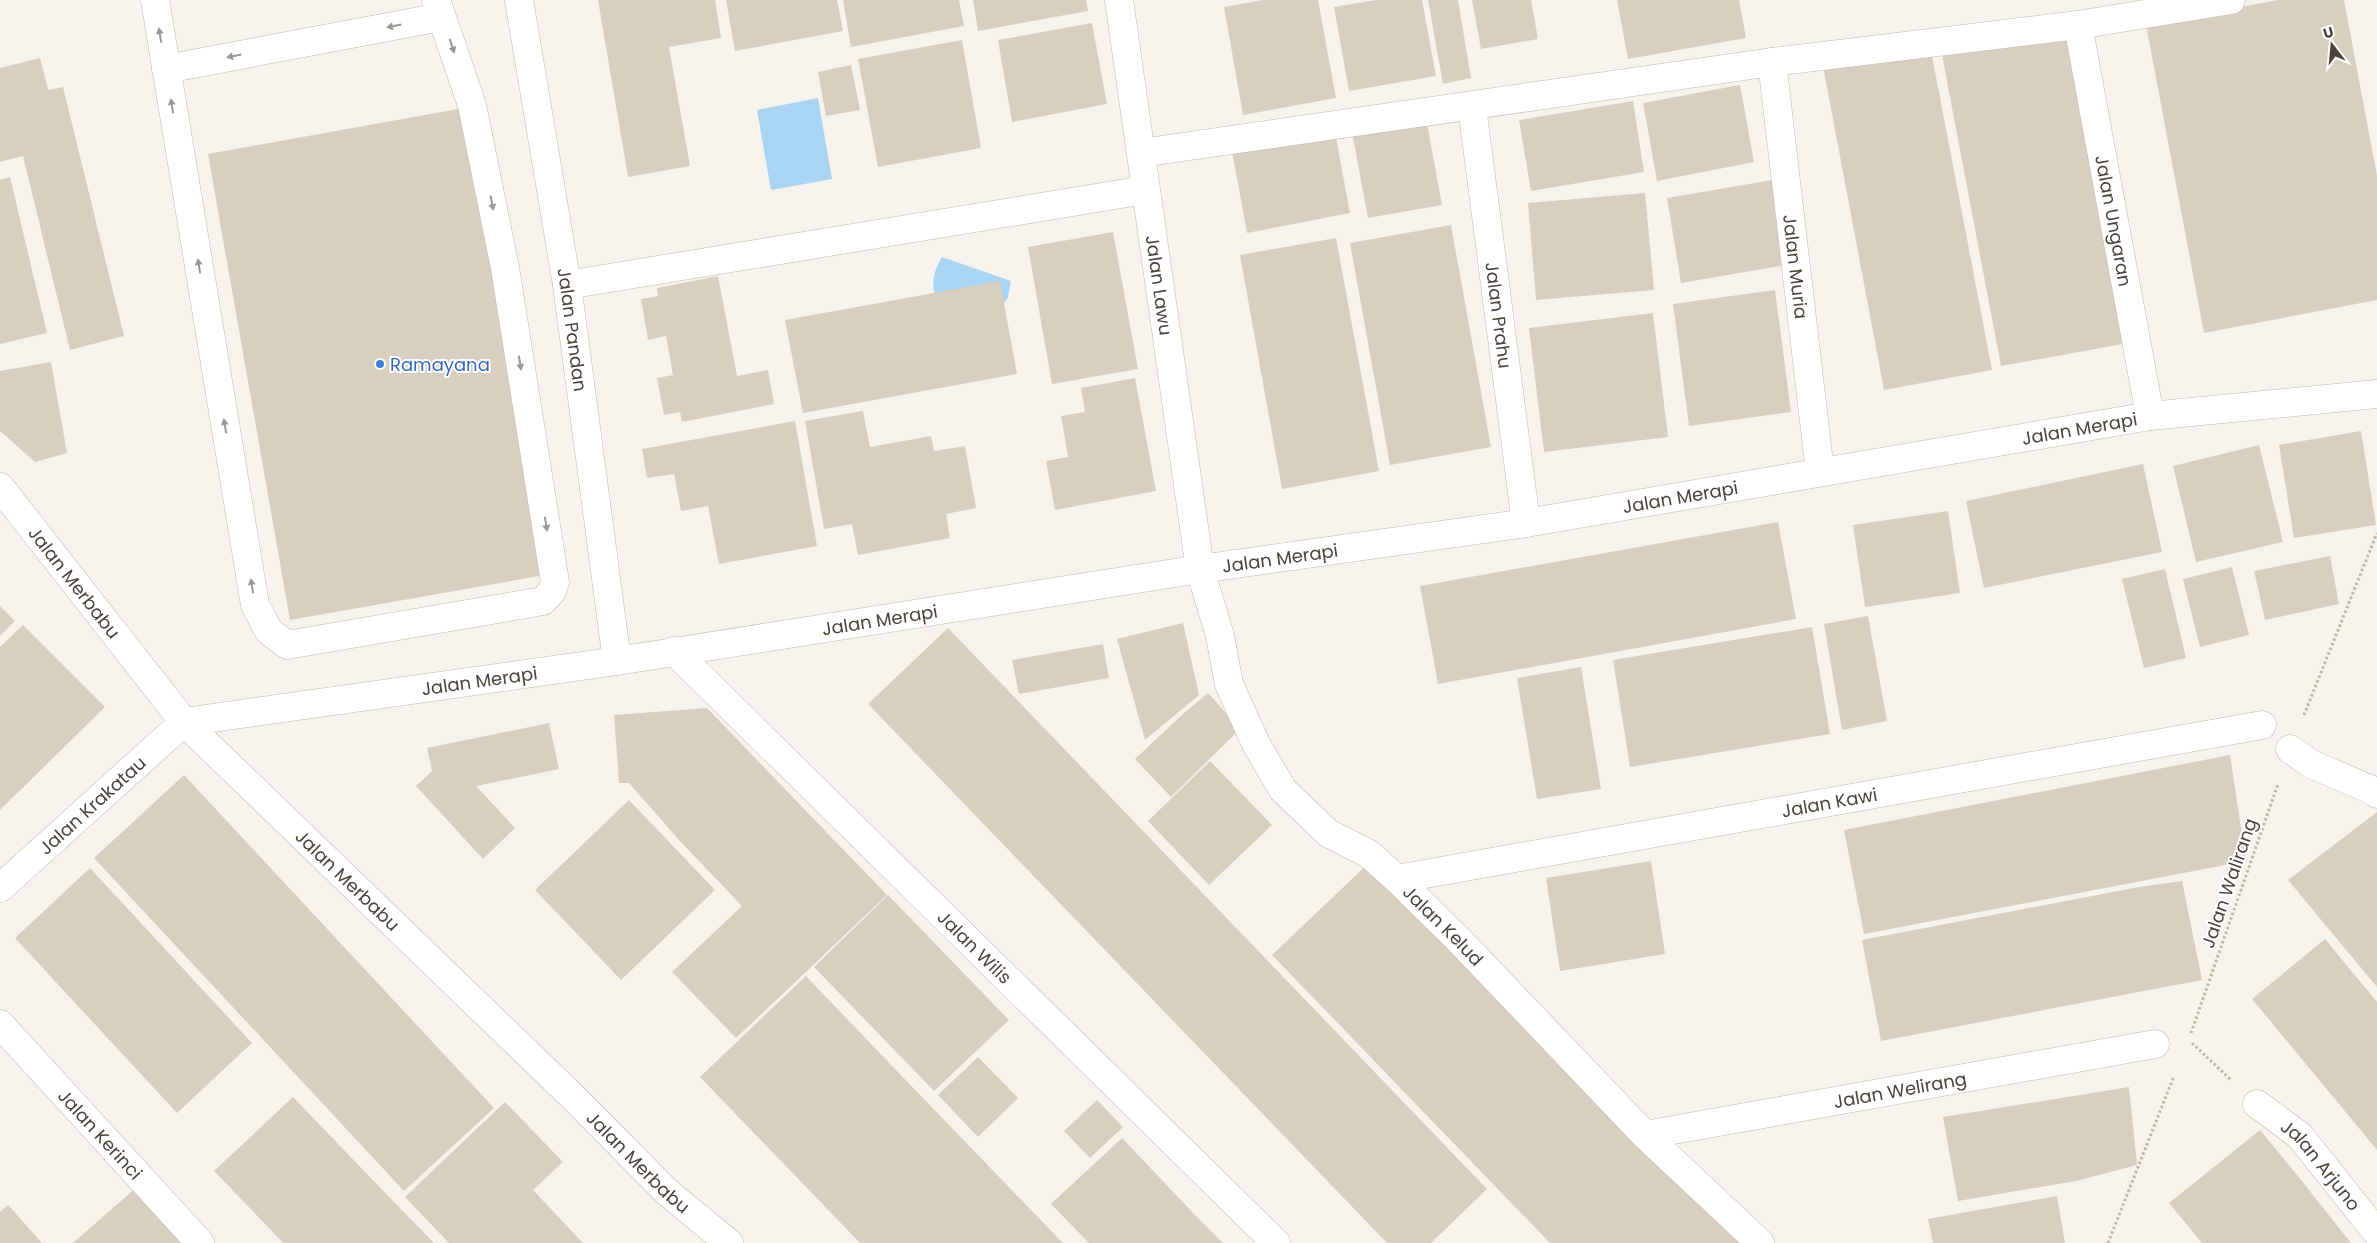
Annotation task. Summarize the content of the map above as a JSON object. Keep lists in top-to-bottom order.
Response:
{
  "streets": {
    "street": [
      "Jalan Ungaran",
      "Jalan Muria",
      "Jalan Lawu",
      "Jalan Prahu",
      "Jalan Pandan",
      "Jalan Merapi",
      "Jalan Merbabu",
      "Jalan Kawi",
      "Jalan Krakatau",
      "Jalan Kelud",
      "Jalan Wilis",
      "Jalan Welirang",
      "Jalan Kerinci",
      "Jalan Arjuno"
    ],
    "path": ["Jalan Walirang"]
  },
  "crossings": [
    ["Jalan Ungaran", "Jalan Merapi"],
    ["Jalan Muria", "Jalan Merapi"],
    ["Jalan Lawu", "Jalan Merapi"],
    ["Jalan Lawu", "Jalan Kelud"],
    ["Jalan Prahu", "Jalan Merapi"],
    ["Jalan Pandan", "Jalan Merapi"],
    ["Jalan Merapi", "Jalan Merbabu"],
    ["Jalan Merapi", "Jalan Krakatau"],
    ["Jalan Merapi", "Jalan Kelud"],
    ["Jalan Merapi", "Jalan Wilis"],
    ["Jalan Merbabu", "Jalan Krakatau"],
    ["Jalan Kawi", "Jalan Kelud"],
    ["Jalan Walirang", "Jalan Arjuno"],
    ["Jalan Kelud", "Jalan Welirang"]
  ],
  "places": ["Ramayana"],
  "north": "top"
}
